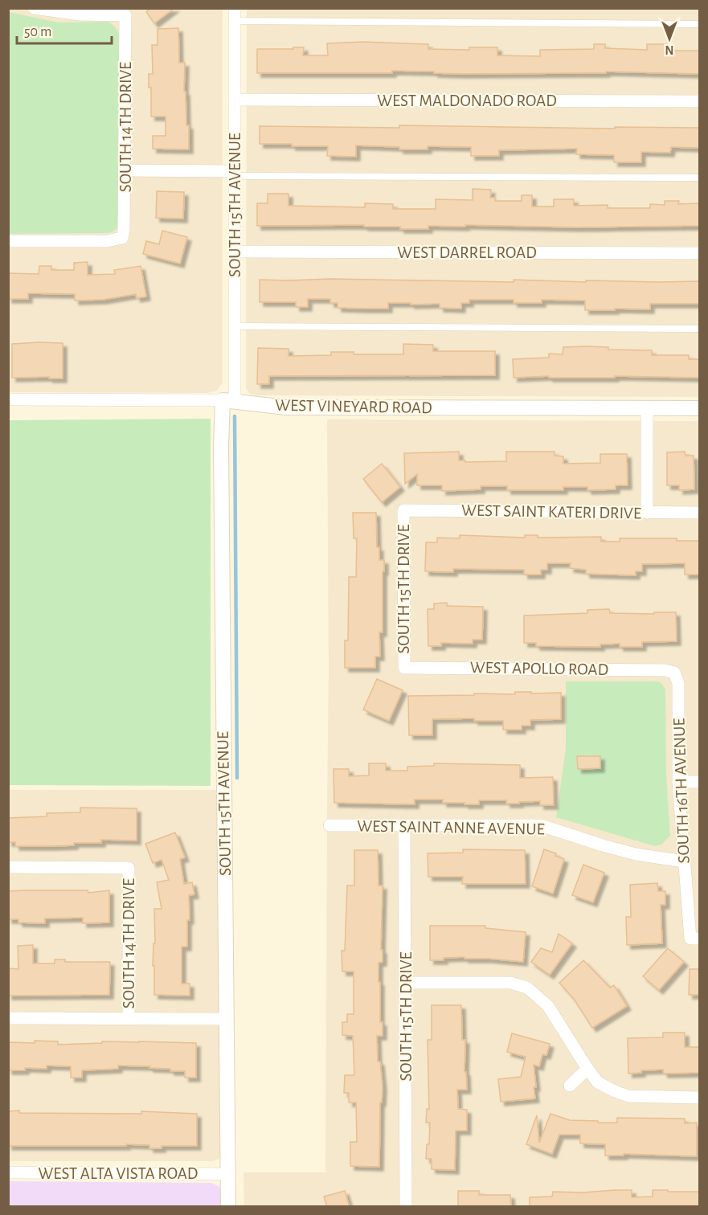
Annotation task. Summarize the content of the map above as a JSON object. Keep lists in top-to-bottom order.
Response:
{
  "streets": {
    "street": [
      "WEST MALDONADO ROAD",
      "SOUTH 14TH DRIVE",
      "SOUTH 15TH AVENUE",
      "WEST DARREL ROAD",
      "WEST VINEYARD ROAD",
      "WEST SAINT KATERI DRIVE",
      "SOUTH 15TH DRIVE",
      "WEST APOLLO ROAD",
      "SOUTH 16TH AVENUE",
      "WEST SAINT ANNE AVENUE",
      "WEST ALTA VISTA ROAD"
    ]
  },
  "crossings": [
    ["WEST MALDONADO ROAD", "SOUTH 15TH AVENUE"],
    ["SOUTH 15TH AVENUE", "WEST DARREL ROAD"],
    ["SOUTH 15TH AVENUE", "WEST VINEYARD ROAD"],
    ["SOUTH 15TH AVENUE", "WEST ALTA VISTA ROAD"],
    ["WEST SAINT KATERI DRIVE", "SOUTH 15TH DRIVE"],
    ["SOUTH 15TH DRIVE", "WEST APOLLO ROAD"],
    ["SOUTH 15TH DRIVE", "WEST SAINT ANNE AVENUE"],
    ["WEST APOLLO ROAD", "SOUTH 16TH AVENUE"],
    ["SOUTH 16TH AVENUE", "WEST SAINT ANNE AVENUE"]
  ],
  "scale_bar": "50 m",
  "north": "bottom"
}
